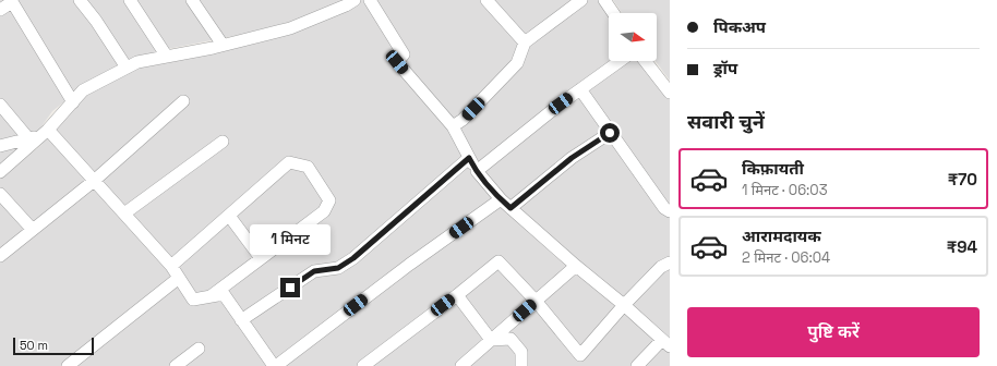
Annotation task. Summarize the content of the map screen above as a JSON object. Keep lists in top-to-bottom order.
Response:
{
  "scale_bar": "50 m",
  "north": "right",
  "page": {
    "banner": ["पिकअप", "ड्रॉप"],
    "heading": "सवारी चुनें",
    "list": [
      {
        "name": "किफ़ायती",
        "note": "1 मिनट · 06:03",
        "value": "₹70"
      },
      {
        "name": "आरामदायक",
        "note": "2 मिनट · 06:04",
        "value": "₹94"
      }
    ],
    "bubble": "1 मिनट",
    "buttons": "पुष्टि करें",
    "scale": "50 m"
  }
}
